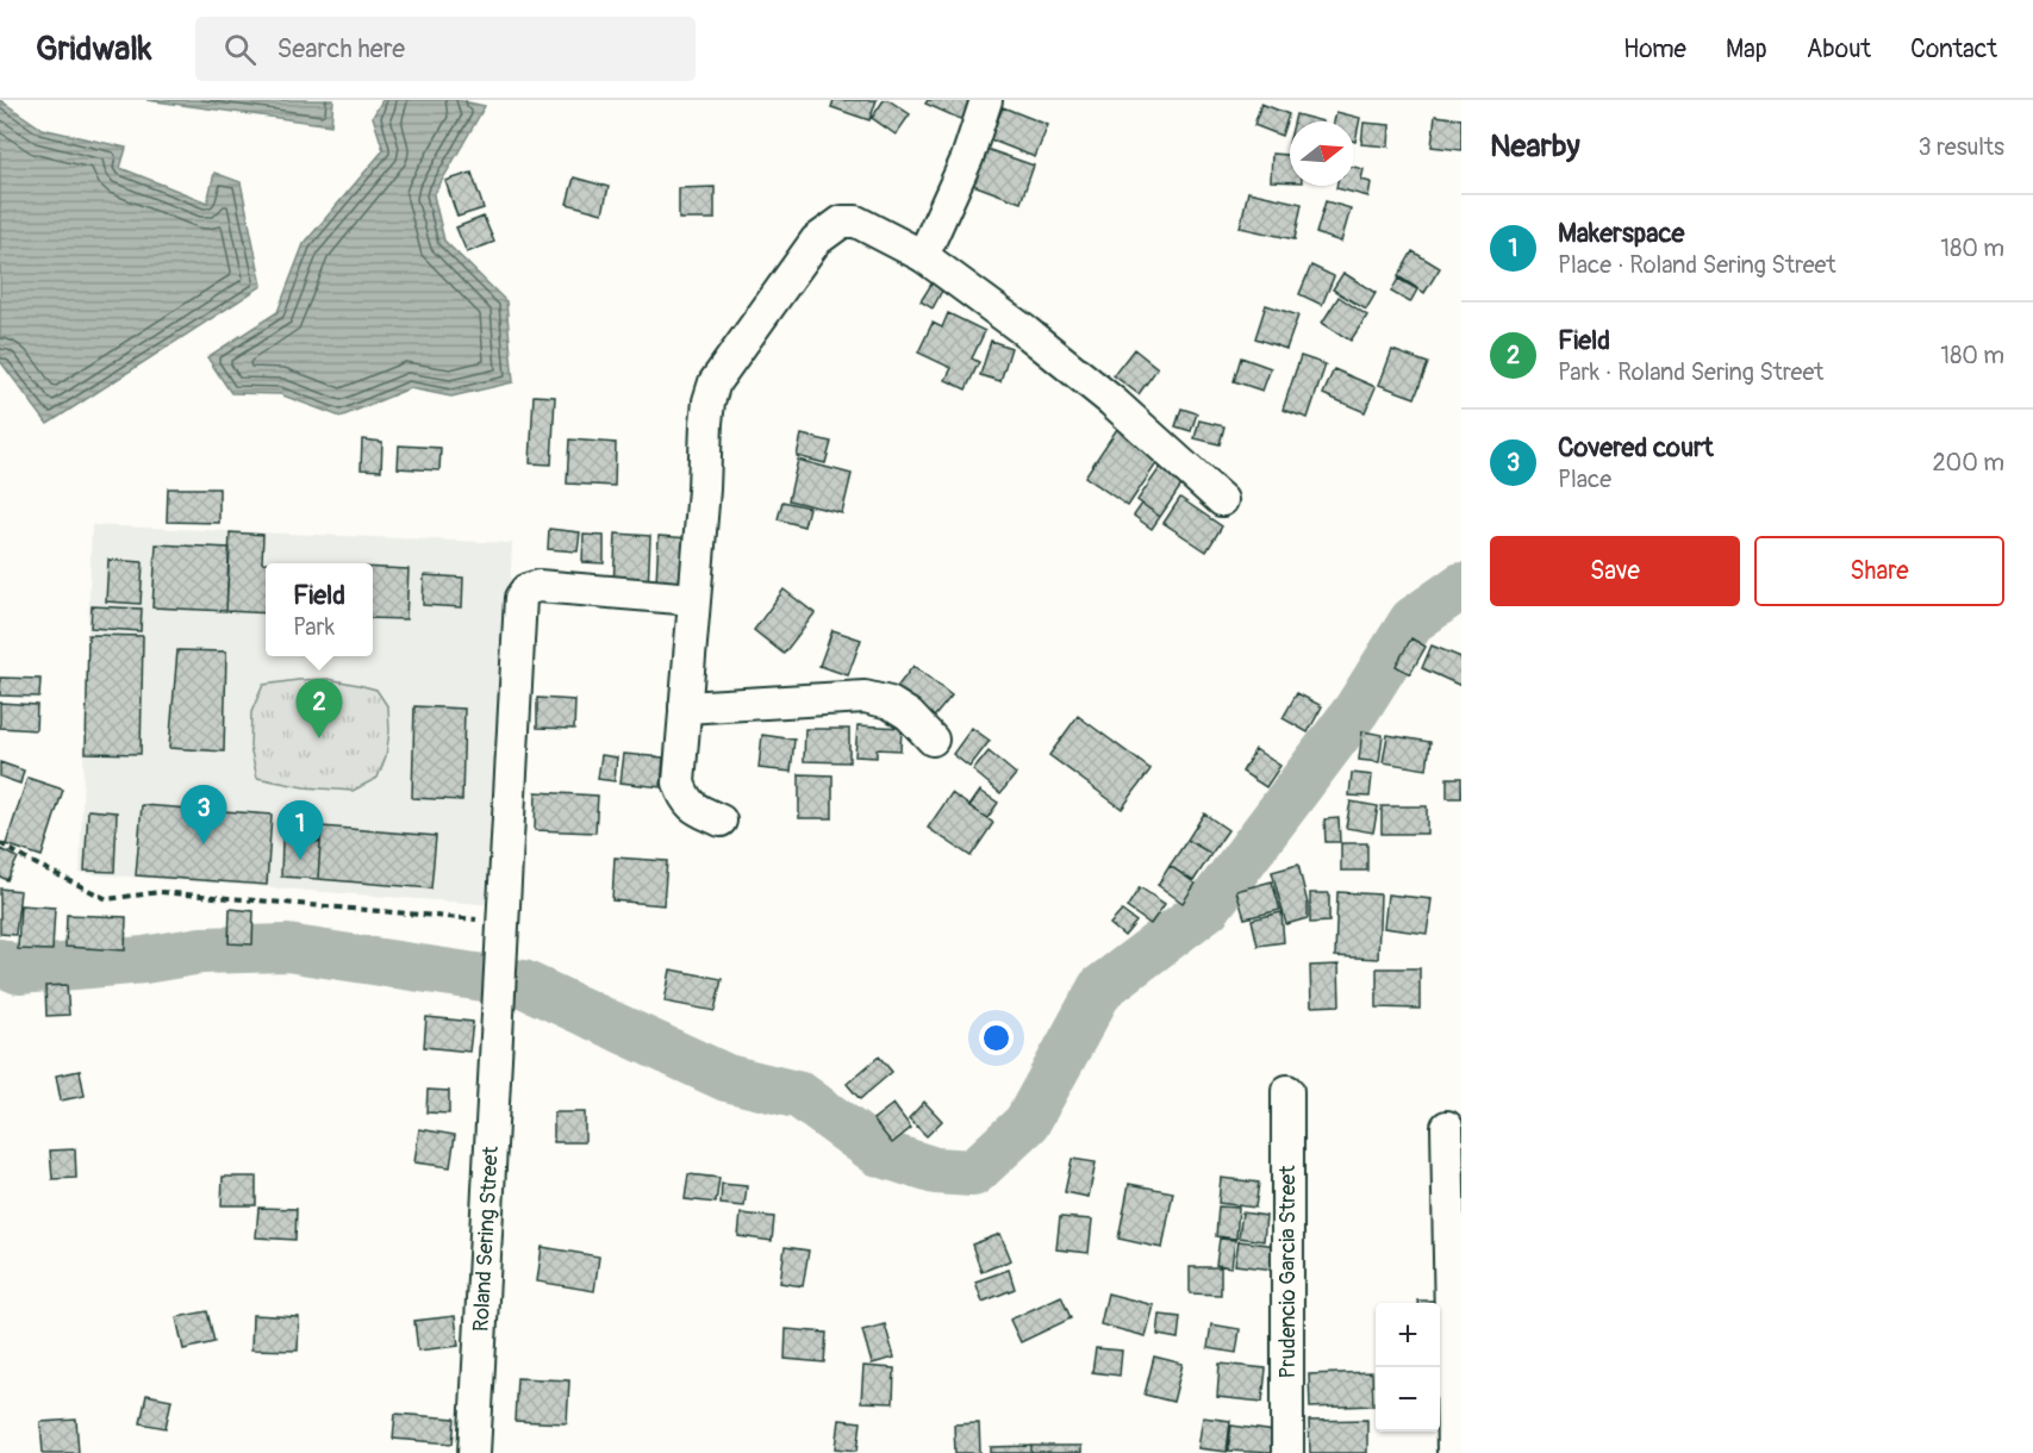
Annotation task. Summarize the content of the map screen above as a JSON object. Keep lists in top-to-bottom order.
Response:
{
  "streets": {
    "street": ["Roland Sering Street", "Prudencio Garcia Street"]
  },
  "north": "right",
  "page": {
    "header": "Gridwalk",
    "search": "Search here",
    "nav": [
      "Home",
      "Map",
      "About",
      "Contact"
    ],
    "heading": ["Nearby", "3 results"],
    "list": [
      {
        "mark": "1",
        "name": "Makerspace",
        "note": "Place · Roland Sering Street",
        "value": "180 m"
      },
      {
        "mark": "2",
        "name": "Field",
        "note": "Park · Roland Sering Street",
        "value": "180 m"
      },
      {
        "mark": "3",
        "name": "Covered court",
        "note": "Place",
        "value": "200 m"
      }
    ],
    "buttons": ["Save", "Share"],
    "popup": ["Field", "Park"],
    "pins": ["2", "3", "1"],
    "map_buttons": ["+", "−"]
  }
}
